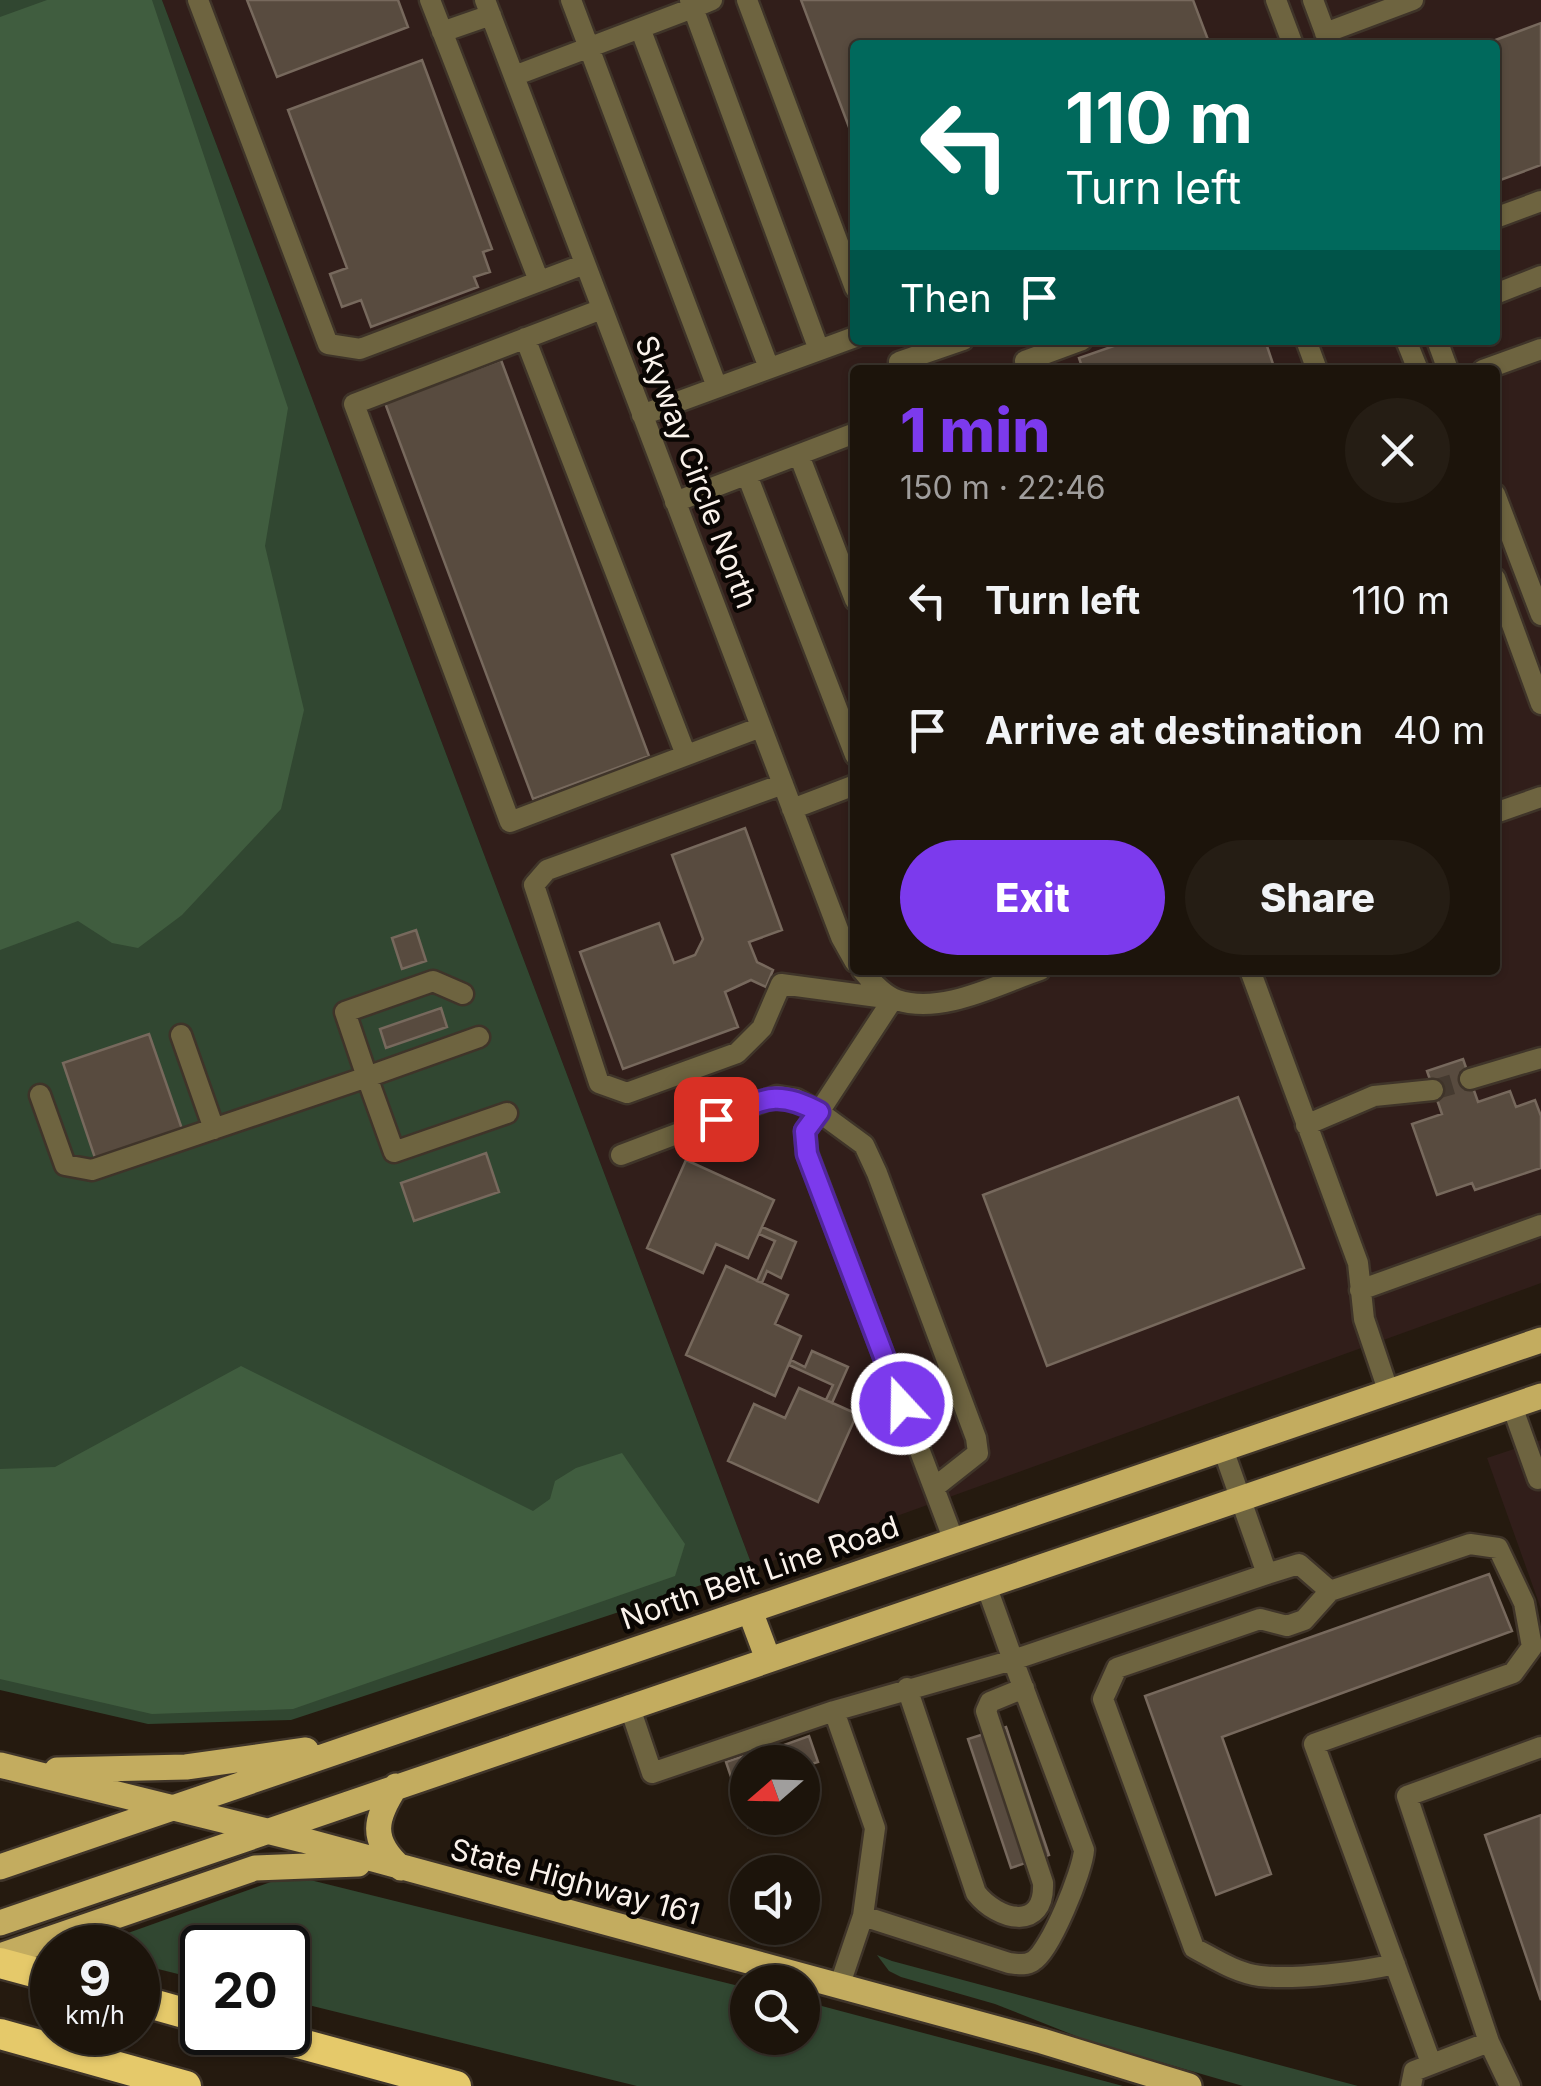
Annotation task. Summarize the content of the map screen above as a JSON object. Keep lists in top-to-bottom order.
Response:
{
  "streets": {
    "main road": ["North Belt Line Road", "State Highway 161"],
    "street": ["Skyway Circle North"]
  },
  "crossings": [
    ["North Belt Line Road", "State Highway 161"]
  ],
  "north": "left",
  "page": {
    "turn": ["110 m", "Turn left"],
    "then": "Then",
    "heading": ["1 min", "150 m · 22:46"],
    "list": [
      {
        "name": "Turn left",
        "value": "110 m"
      },
      {
        "name": "Arrive at destination",
        "value": "40 m"
      }
    ],
    "buttons": ["Exit", "Share"],
    "speed": "9 km/h",
    "limit": "20"
  }
}
